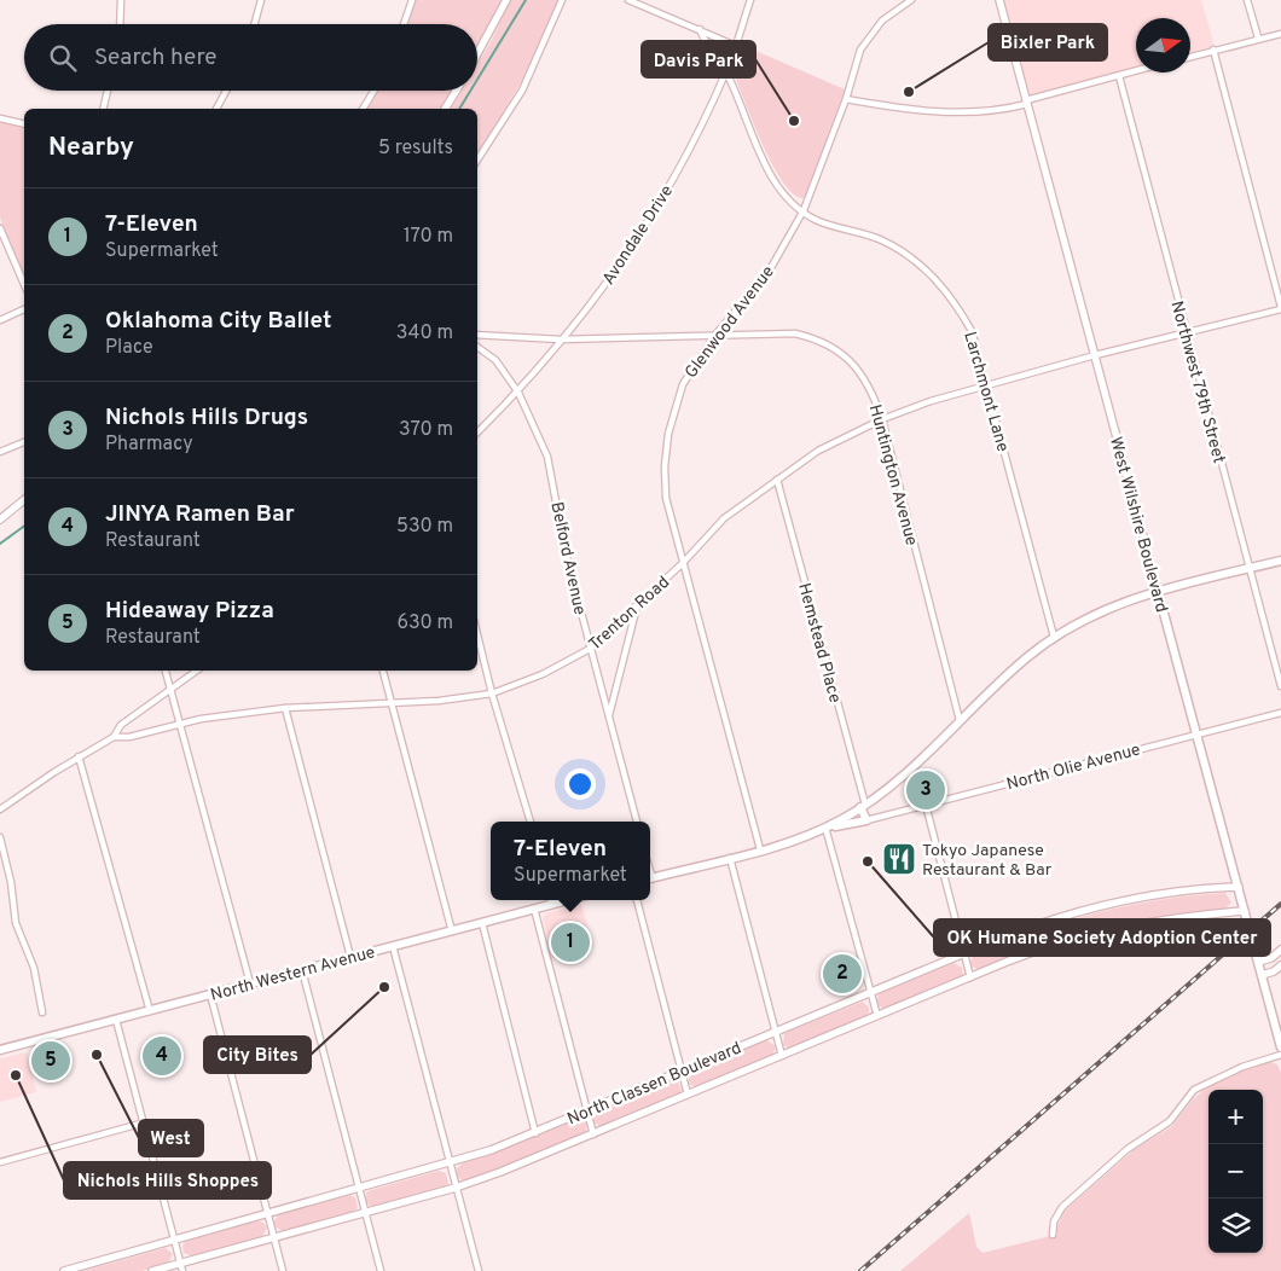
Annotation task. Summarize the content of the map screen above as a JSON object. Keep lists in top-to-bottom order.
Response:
{
  "streets": {
    "main road": ["West Wilshire Boulevard", "North Western Avenue"],
    "street": [
      "Avondale Drive",
      "Glenwood Avenue",
      "Northwest 79th Street",
      "Larchmont Lane",
      "Huntington Avenue",
      "Belford Avenue",
      "Trenton Road",
      "Hemstead Place",
      "North Olie Avenue",
      "North Classen Boulevard"
    ]
  },
  "crossings": [
    ["Avondale Drive", "Larchmont Lane"],
    ["Avondale Drive", "Huntington Avenue"],
    ["Avondale Drive", "Belford Avenue"],
    ["Glenwood Avenue", "Larchmont Lane"],
    ["Glenwood Avenue", "Huntington Avenue"],
    ["Glenwood Avenue", "Trenton Road"],
    ["Northwest 79th Street", "Trenton Road"],
    ["Larchmont Lane", "Trenton Road"],
    ["Huntington Avenue", "Trenton Road"],
    ["West Wilshire Boulevard", "Trenton Road"],
    ["West Wilshire Boulevard", "North Olie Avenue"],
    ["West Wilshire Boulevard", "North Classen Boulevard"],
    ["Belford Avenue", "Trenton Road"],
    ["Trenton Road", "Hemstead Place"]
  ],
  "places": {
    "other": [
      "Bixler Park",
      "Davis Park",
      "OK Humane Society Adoption Center",
      "City Bites",
      "West",
      "Nichols Hills Shoppes"
    ],
    "restaurant": ["Tokyo Japanese Restaurant & Bar"]
  },
  "north": "right",
  "page": {
    "search": "Search here",
    "heading": ["Nearby", "5 results"],
    "list": [
      {
        "mark": "1",
        "name": "7-Eleven",
        "note": "Supermarket",
        "value": "170 m"
      },
      {
        "mark": "2",
        "name": "Oklahoma City Ballet",
        "note": "Place",
        "value": "340 m"
      },
      {
        "mark": "3",
        "name": "Nichols Hills Drugs",
        "note": "Pharmacy",
        "value": "370 m"
      },
      {
        "mark": "4",
        "name": "JINYA Ramen Bar",
        "note": "Restaurant",
        "value": "530 m"
      },
      {
        "mark": "5",
        "name": "Hideaway Pizza",
        "note": "Restaurant",
        "value": "630 m"
      }
    ],
    "pins": [
      "3",
      "1",
      "2",
      "4",
      "5"
    ],
    "popup": ["7-Eleven", "Supermarket"],
    "map_buttons": ["+", "−"]
  }
}
